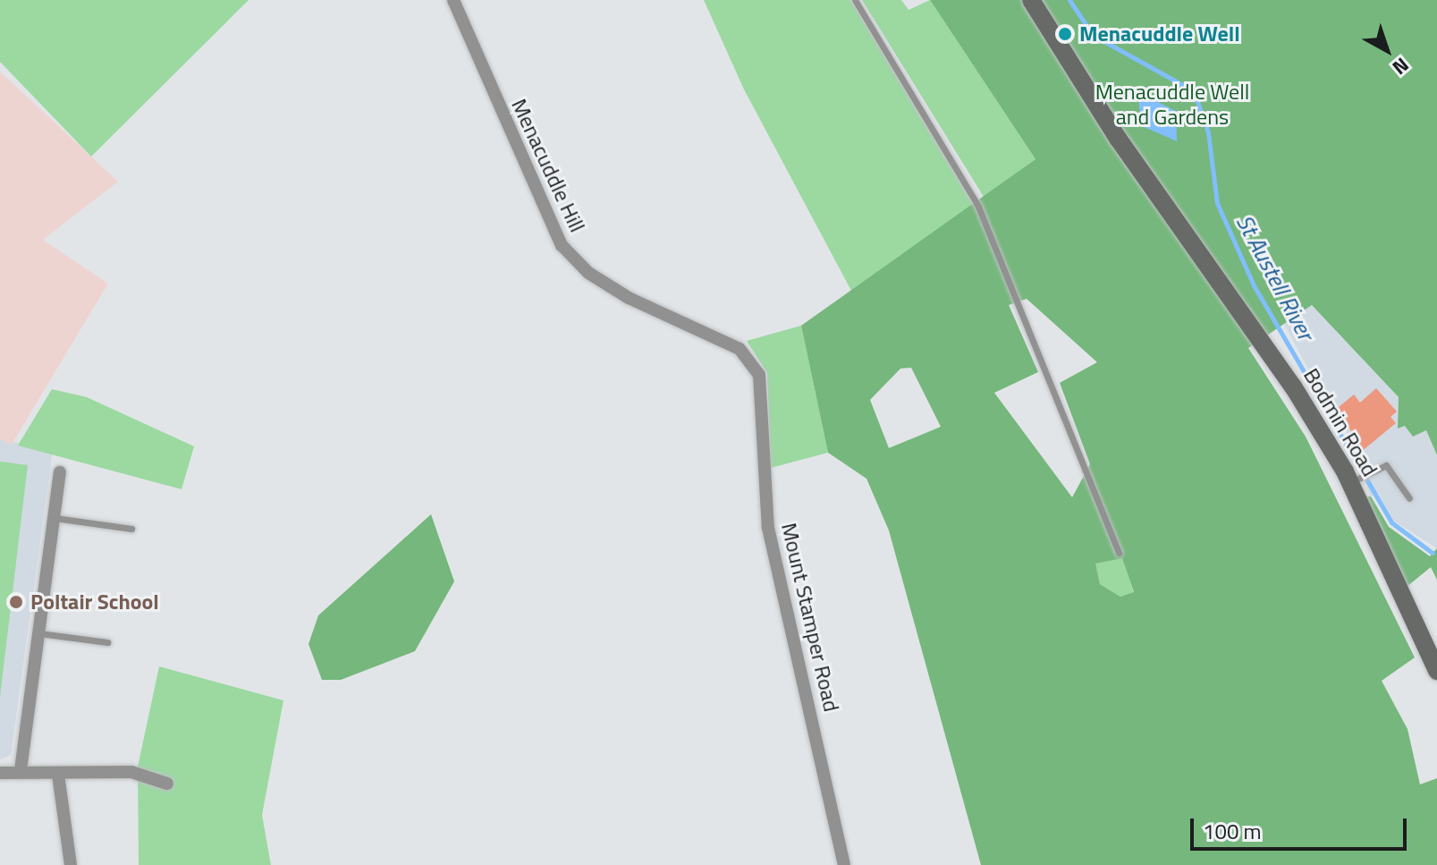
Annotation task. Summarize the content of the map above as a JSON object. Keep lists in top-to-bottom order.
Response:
{
  "streets": {
    "main road": ["Bodmin Road"],
    "street": ["Menacuddle Hill", "Mount Stamper Road"]
  },
  "crossings": [
    ["Menacuddle Hill", "Mount Stamper Road"]
  ],
  "water": ["St Austell River"],
  "parks": ["Menacuddle Well and Gardens"],
  "places": ["Menacuddle Well", "Poltair School"],
  "scale_bar": "100 m",
  "north": "bottom right"
}
